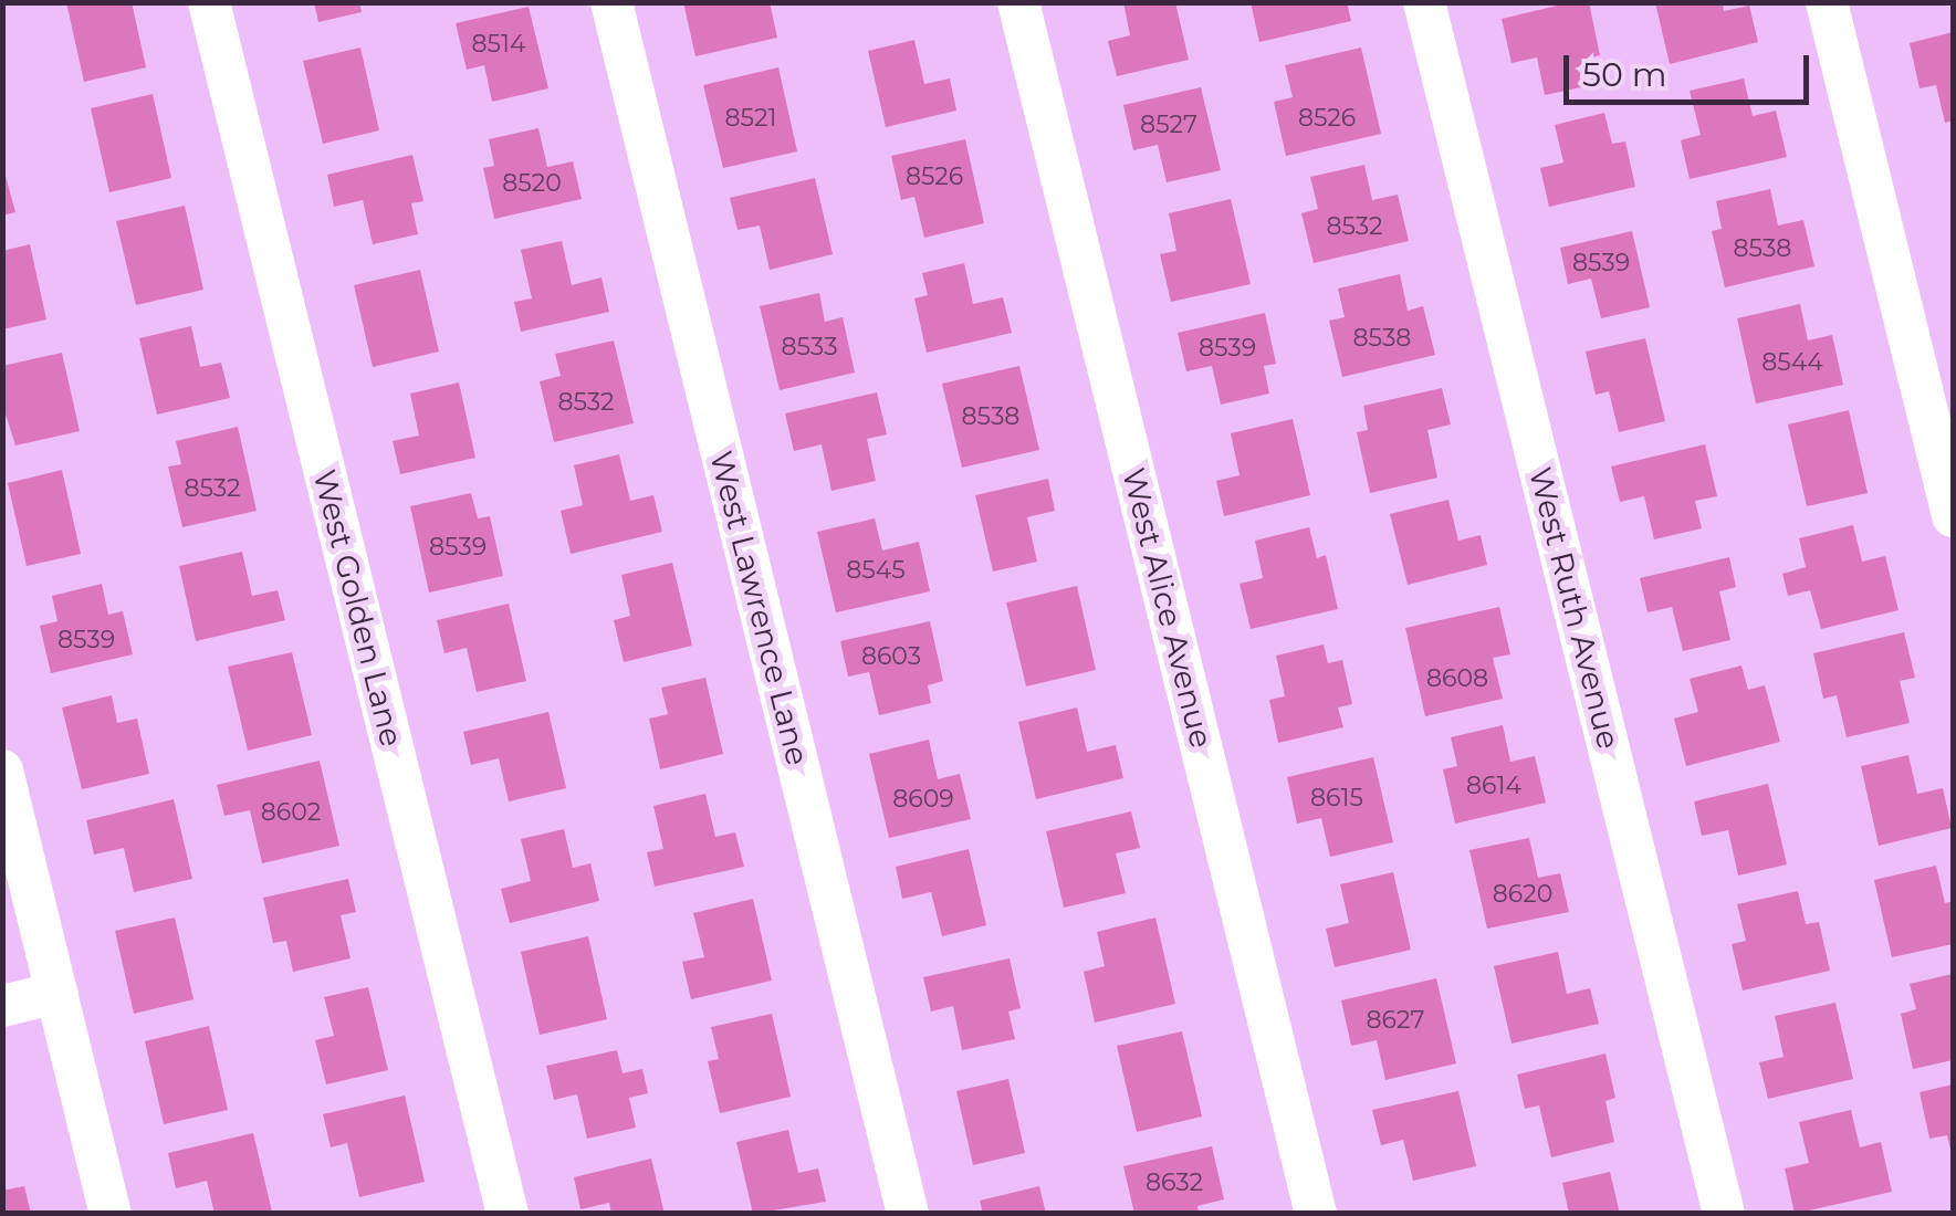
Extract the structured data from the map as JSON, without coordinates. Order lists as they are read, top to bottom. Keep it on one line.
{"streets":{"street":["West Golden Lane","West Lawrence Lane","West Alice Avenue","West Ruth Avenue"]},"house_numbers":["8514","8521","8526","8527","8526","8520","8532","8538","8539","8538","8533","8539","8544","8532","8538","8532","8539","8545","8539","8603","8608","8614","8615","8609","8602","8620","8627","8632"],"scale_bar":"50 m"}
